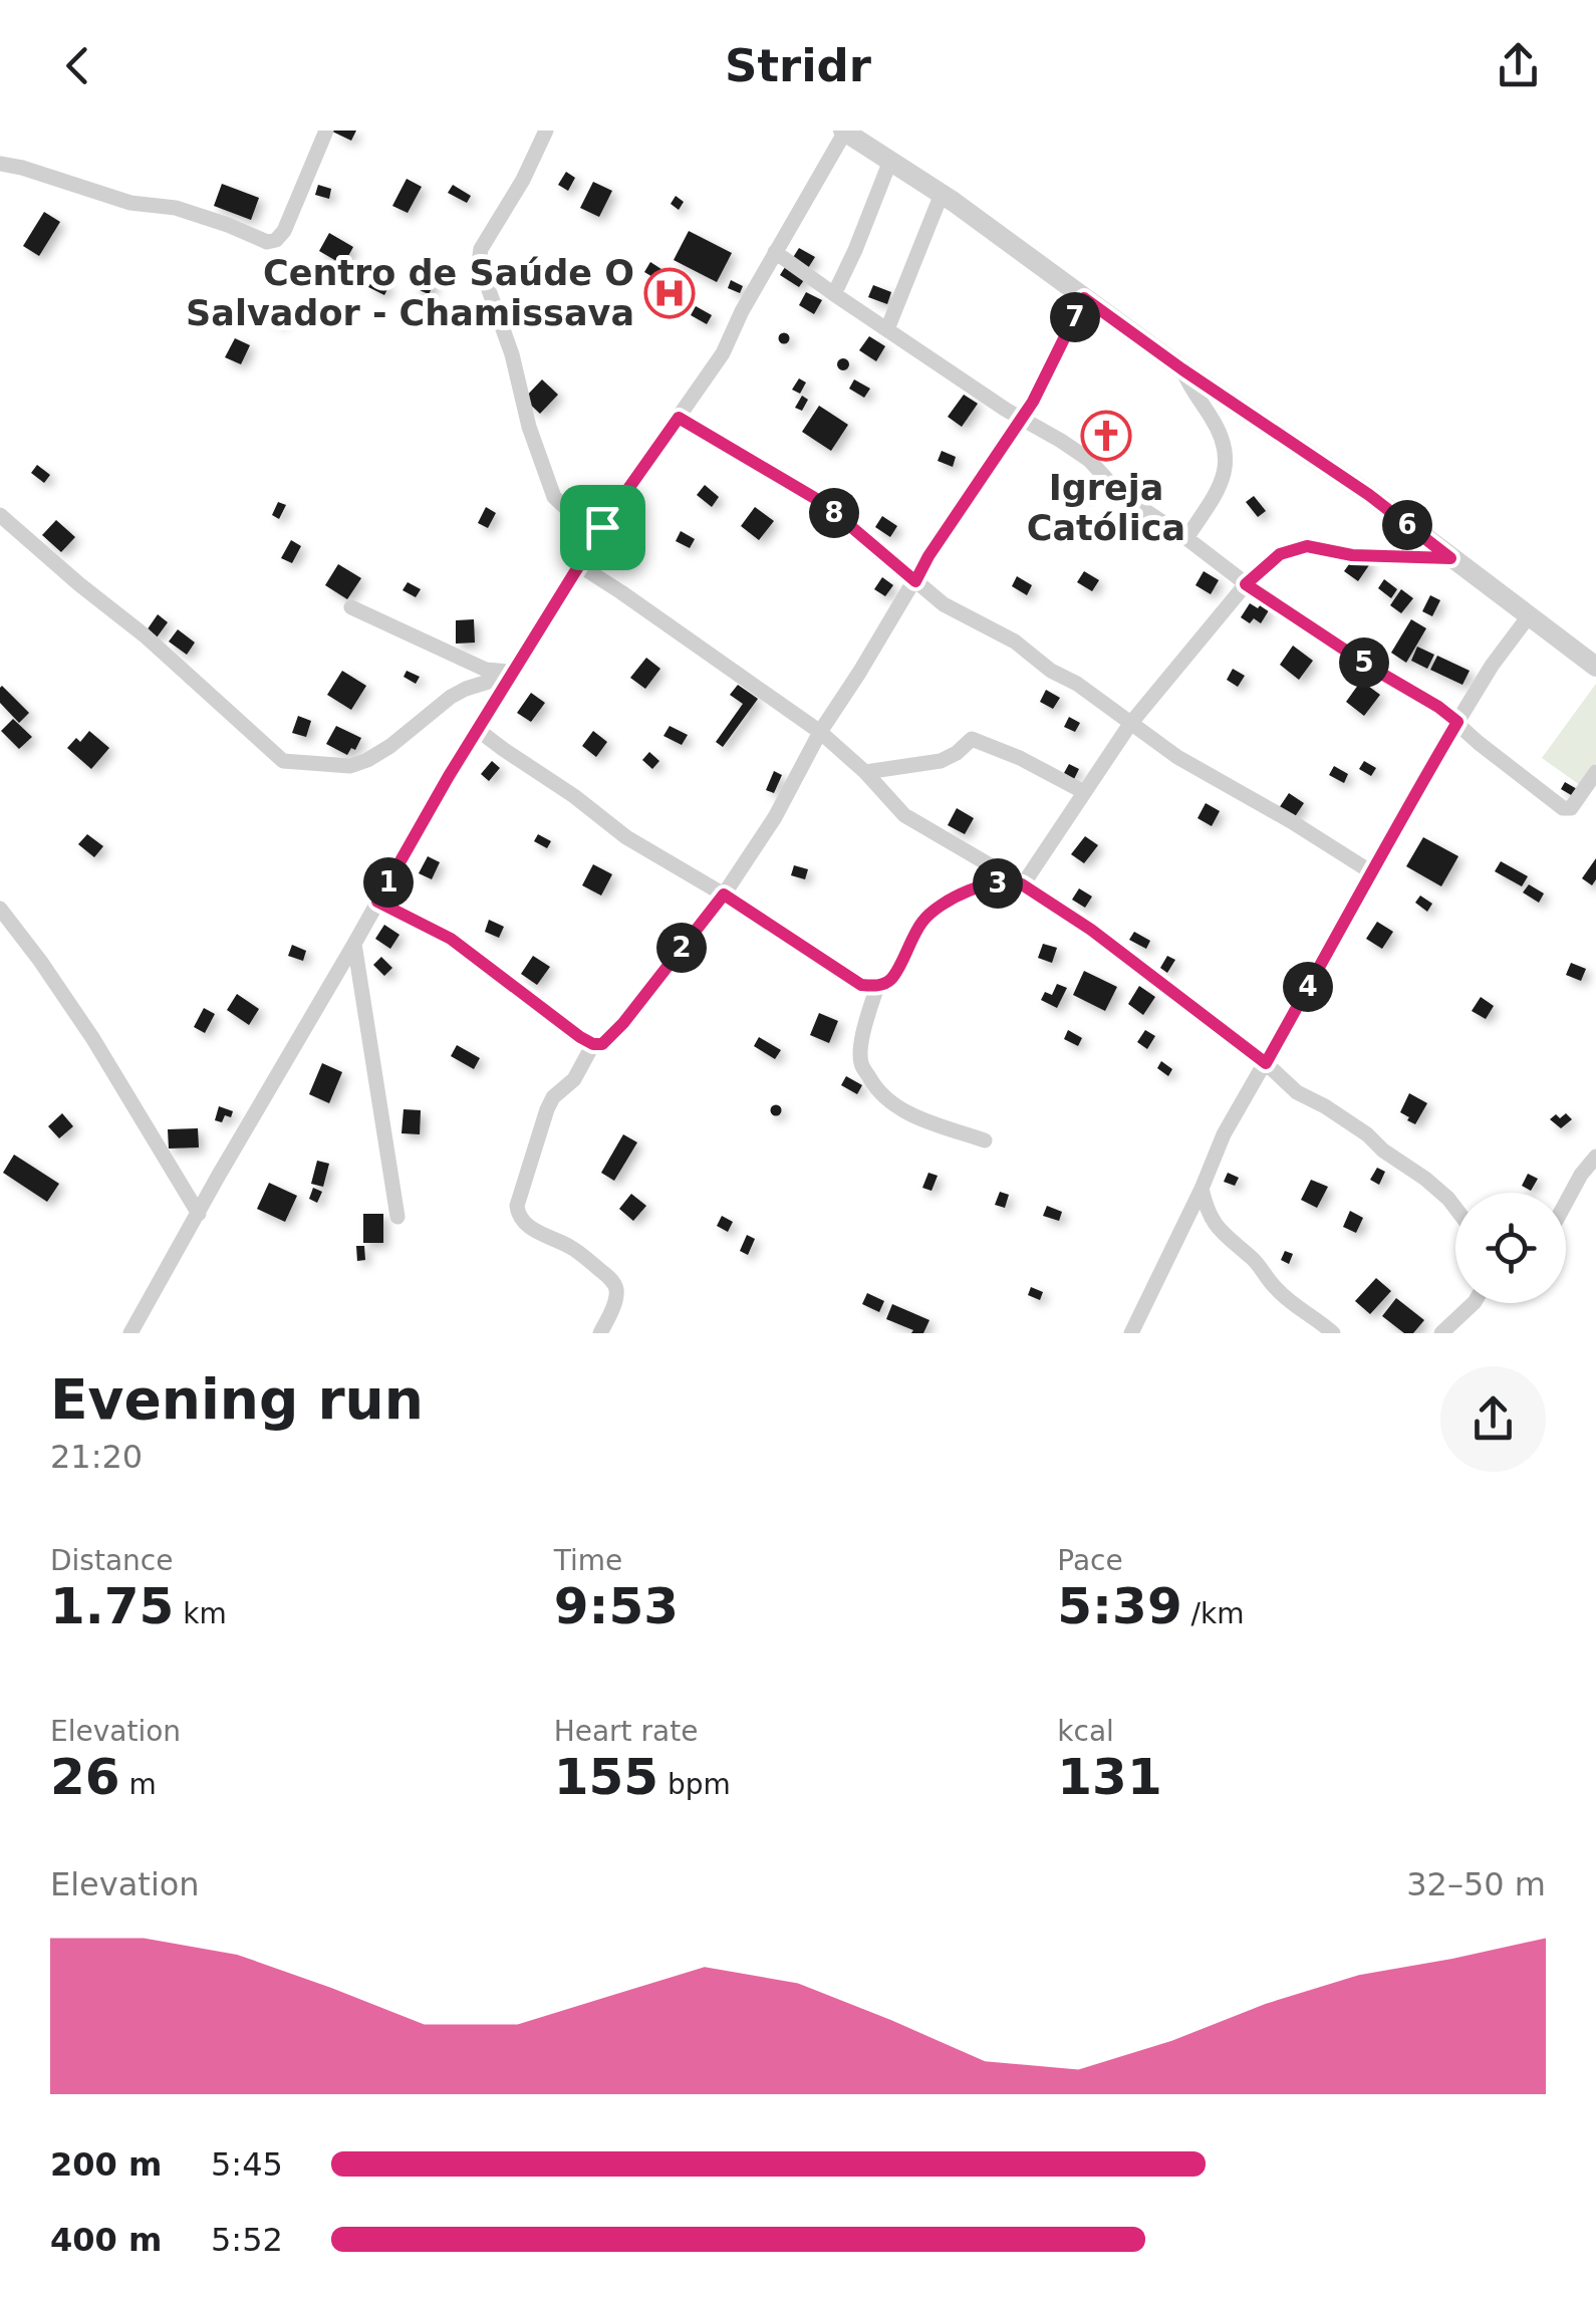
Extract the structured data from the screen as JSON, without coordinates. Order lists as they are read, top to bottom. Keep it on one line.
{"places":{"hospital":["Centro de Saúde O Salvador - Chamissava"],"church":["Igreja Católica"]},"page":{"header":"Stridr","pins":["7","8","6","5","1","3","2","4"],"heading":["Evening run","21:20"],"stats":[["Distance","1.75 km"],["Time","9:53"],["Pace","5:39 /km"],["Elevation","26 m"],["Heart rate","155 bpm"],["kcal","131"]],"chart":["Elevation","32–50 m"],"list":[{"name":"200 m","note":"5:45"},{"name":"400 m","note":"5:52"}]}}
